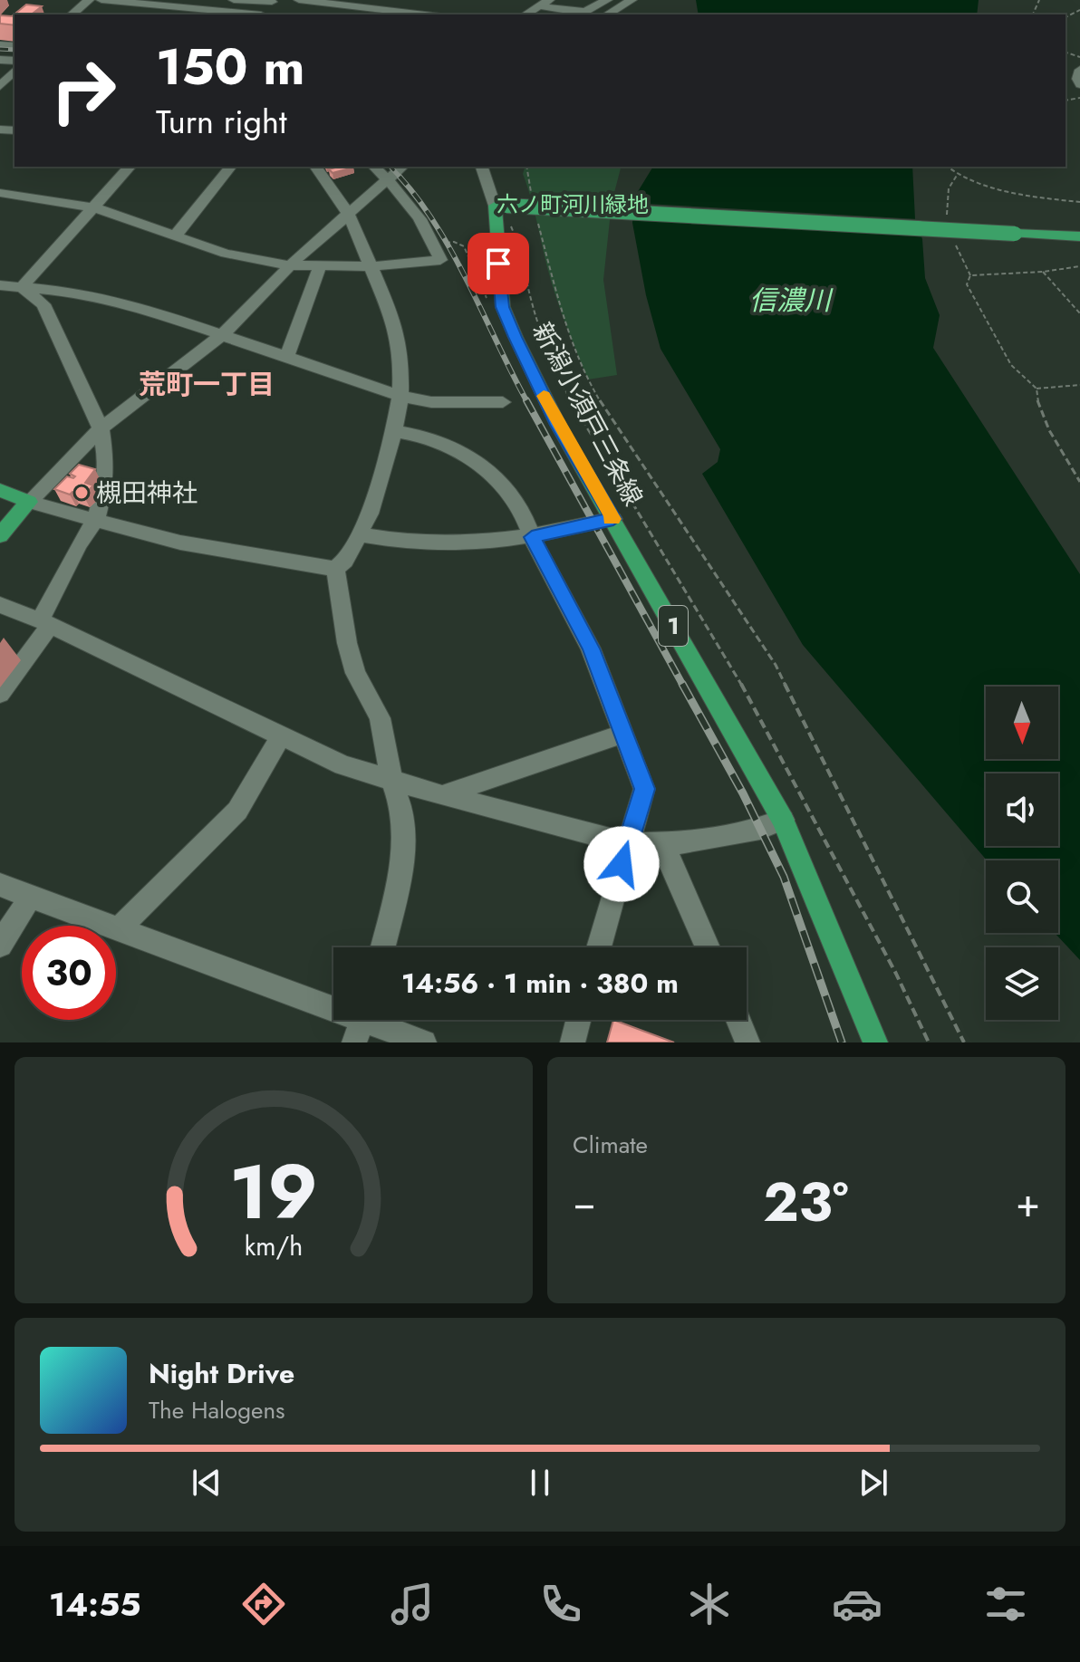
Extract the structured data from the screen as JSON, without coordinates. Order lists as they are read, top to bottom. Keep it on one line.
{"streets":{"main road":["新潟小須戸三条線","1"]},"districts":["荒町一丁目"],"water":["信濃川"],"parks":["六ノ町河川緑地"],"places":["槻田神社"],"north":"bottom","page":{"turn":["150 m","Turn right"],"limit":"30","trip":"14:56 · 1 min · 380 m","tile":"Climate","heat":["−","23°","+"],"song":["Night Drive","The Halogens"],"tabs":"14:55","gauge":["19","km/h"]}}
